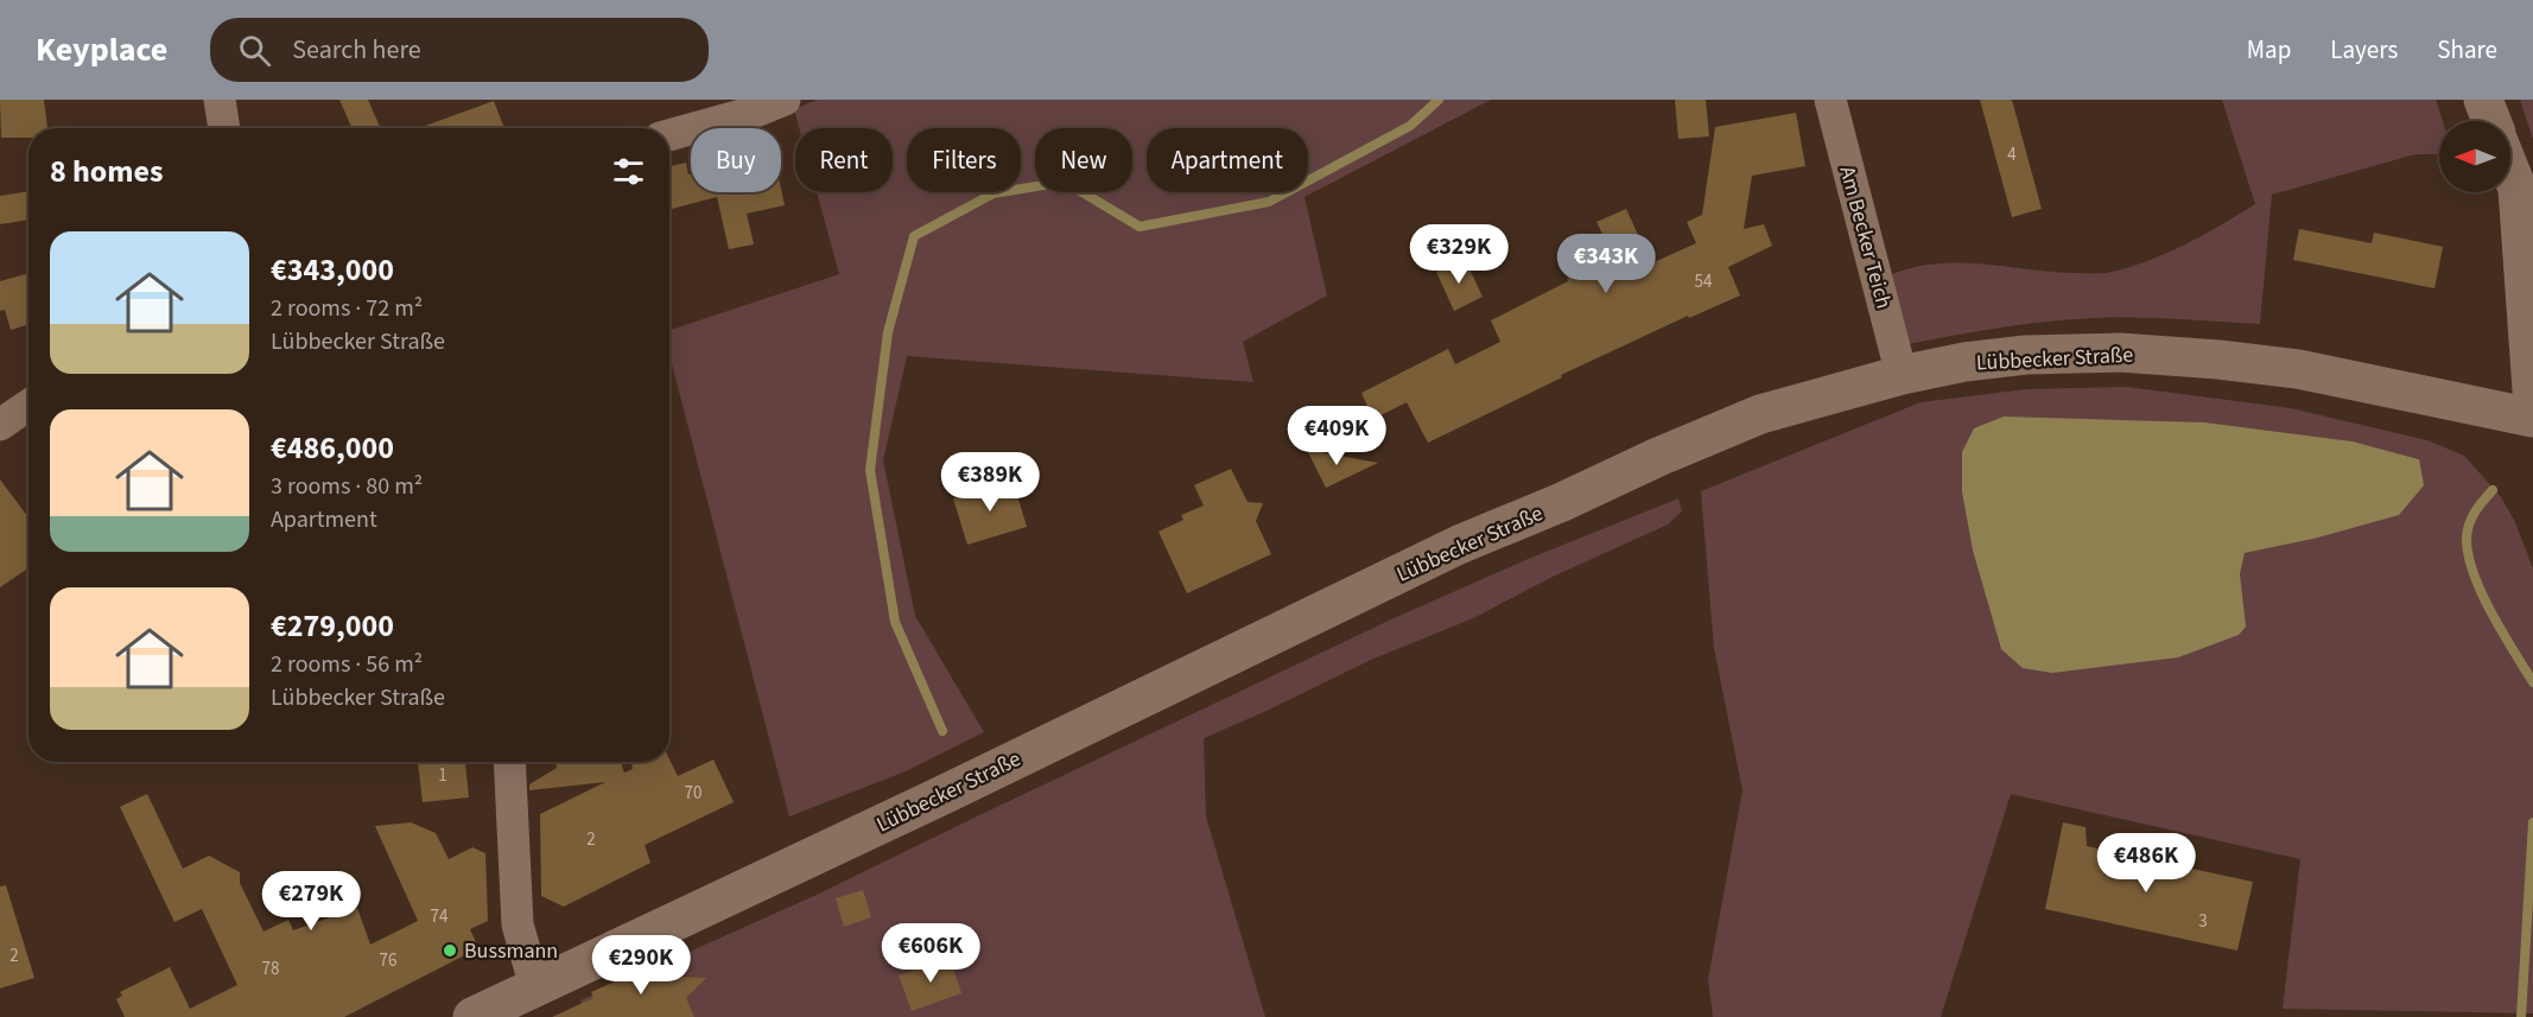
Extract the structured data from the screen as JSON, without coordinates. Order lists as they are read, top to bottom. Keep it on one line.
{"streets":{"main road":["Lübbecker Straße"],"street":["Am Becker Teich"]},"crossings":[["Am Becker Teich","Lübbecker Straße"]],"places":["Bussmann"],"house_numbers":["4","54","1","70","2","74","3","2","76","78"],"north":"left","page":{"header":"Keyplace","search":"Search here","nav":["Map","Layers","Share"],"chip":["Buy","Rent","Filters","New","Apartment"],"heading":"8 homes","list":[{"name":"€343,000","note":"2 rooms · 72 m² · Lübbecker Straße"},{"name":"€486,000","note":"3 rooms · 80 m² · Apartment"},{"name":"€279,000","note":"2 rooms · 56 m² · Lübbecker Straße"}],"price":["€329K","€343K","€409K","€389K","€486K","€279K","€606K","€290K"]}}
